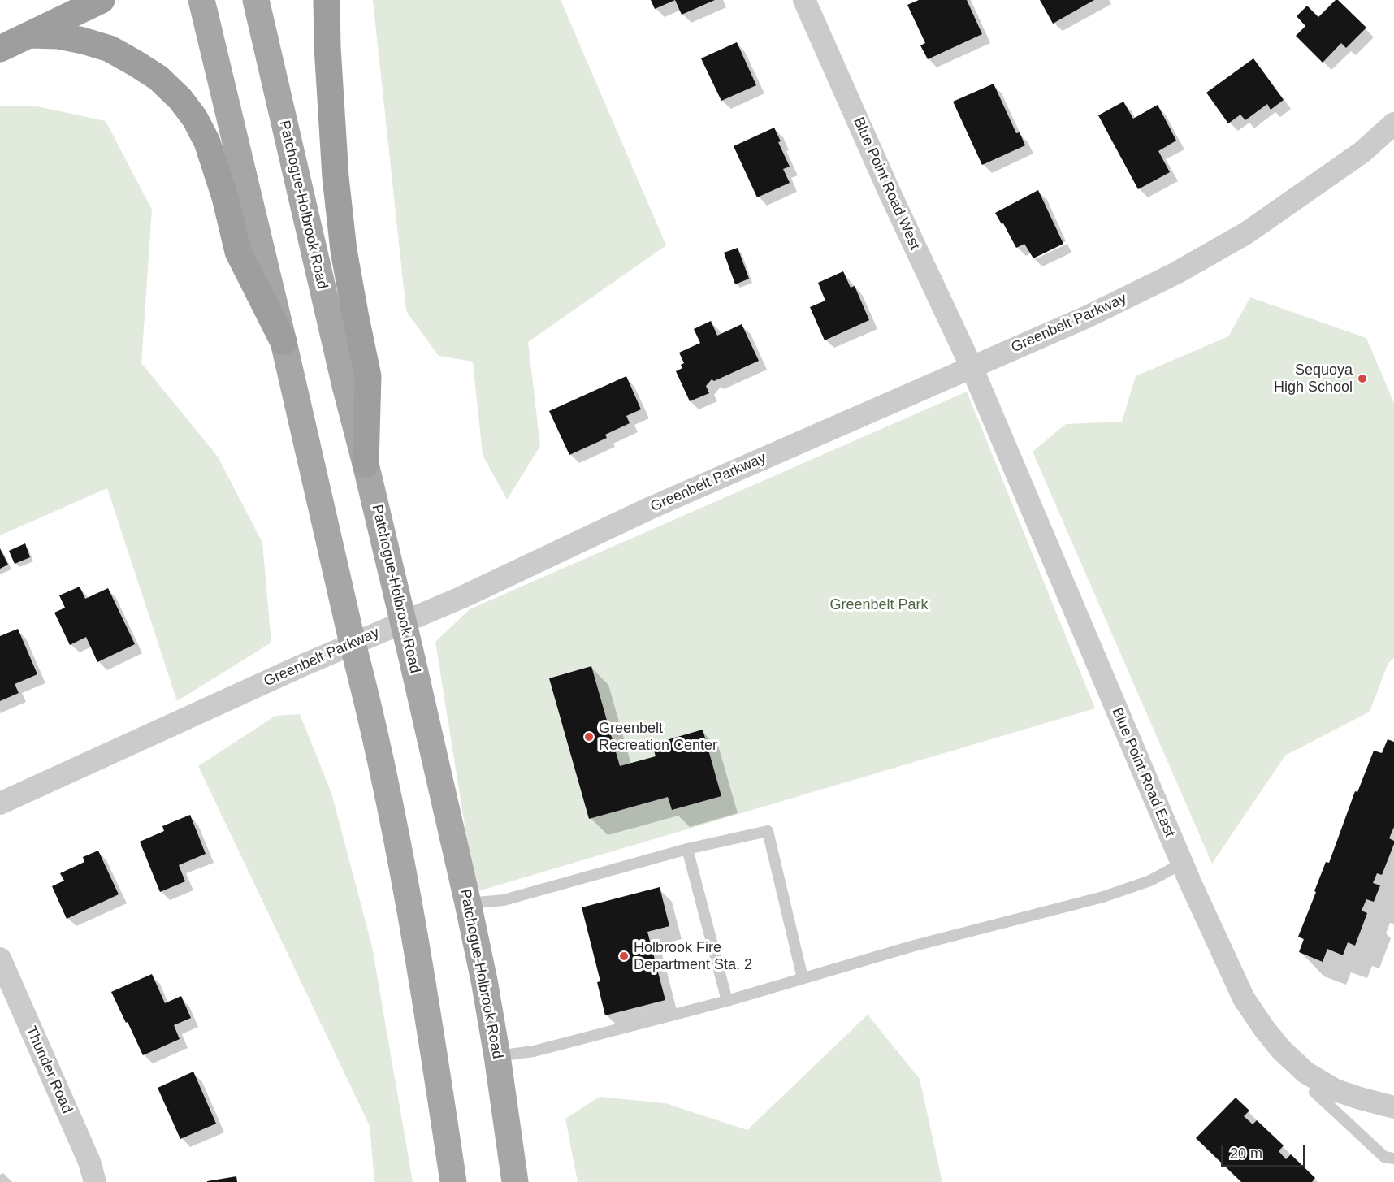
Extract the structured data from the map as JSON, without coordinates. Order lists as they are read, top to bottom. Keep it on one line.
{"streets":{"main road":["Patchogue-Holbrook Road"],"street":["Blue Point Road West","Greenbelt Parkway","Blue Point Road East","Thunder Road"]},"crossings":[["Blue Point Road West","Greenbelt Parkway"],["Blue Point Road West","Blue Point Road East"],["Patchogue-Holbrook Road","Greenbelt Parkway"],["Greenbelt Parkway","Blue Point Road East"]],"parks":["Greenbelt Park"],"places":["Sequoya High School","Greenbelt Recreation Center","Holbrook Fire Department Sta. 2"],"scale_bar":"20 m"}
